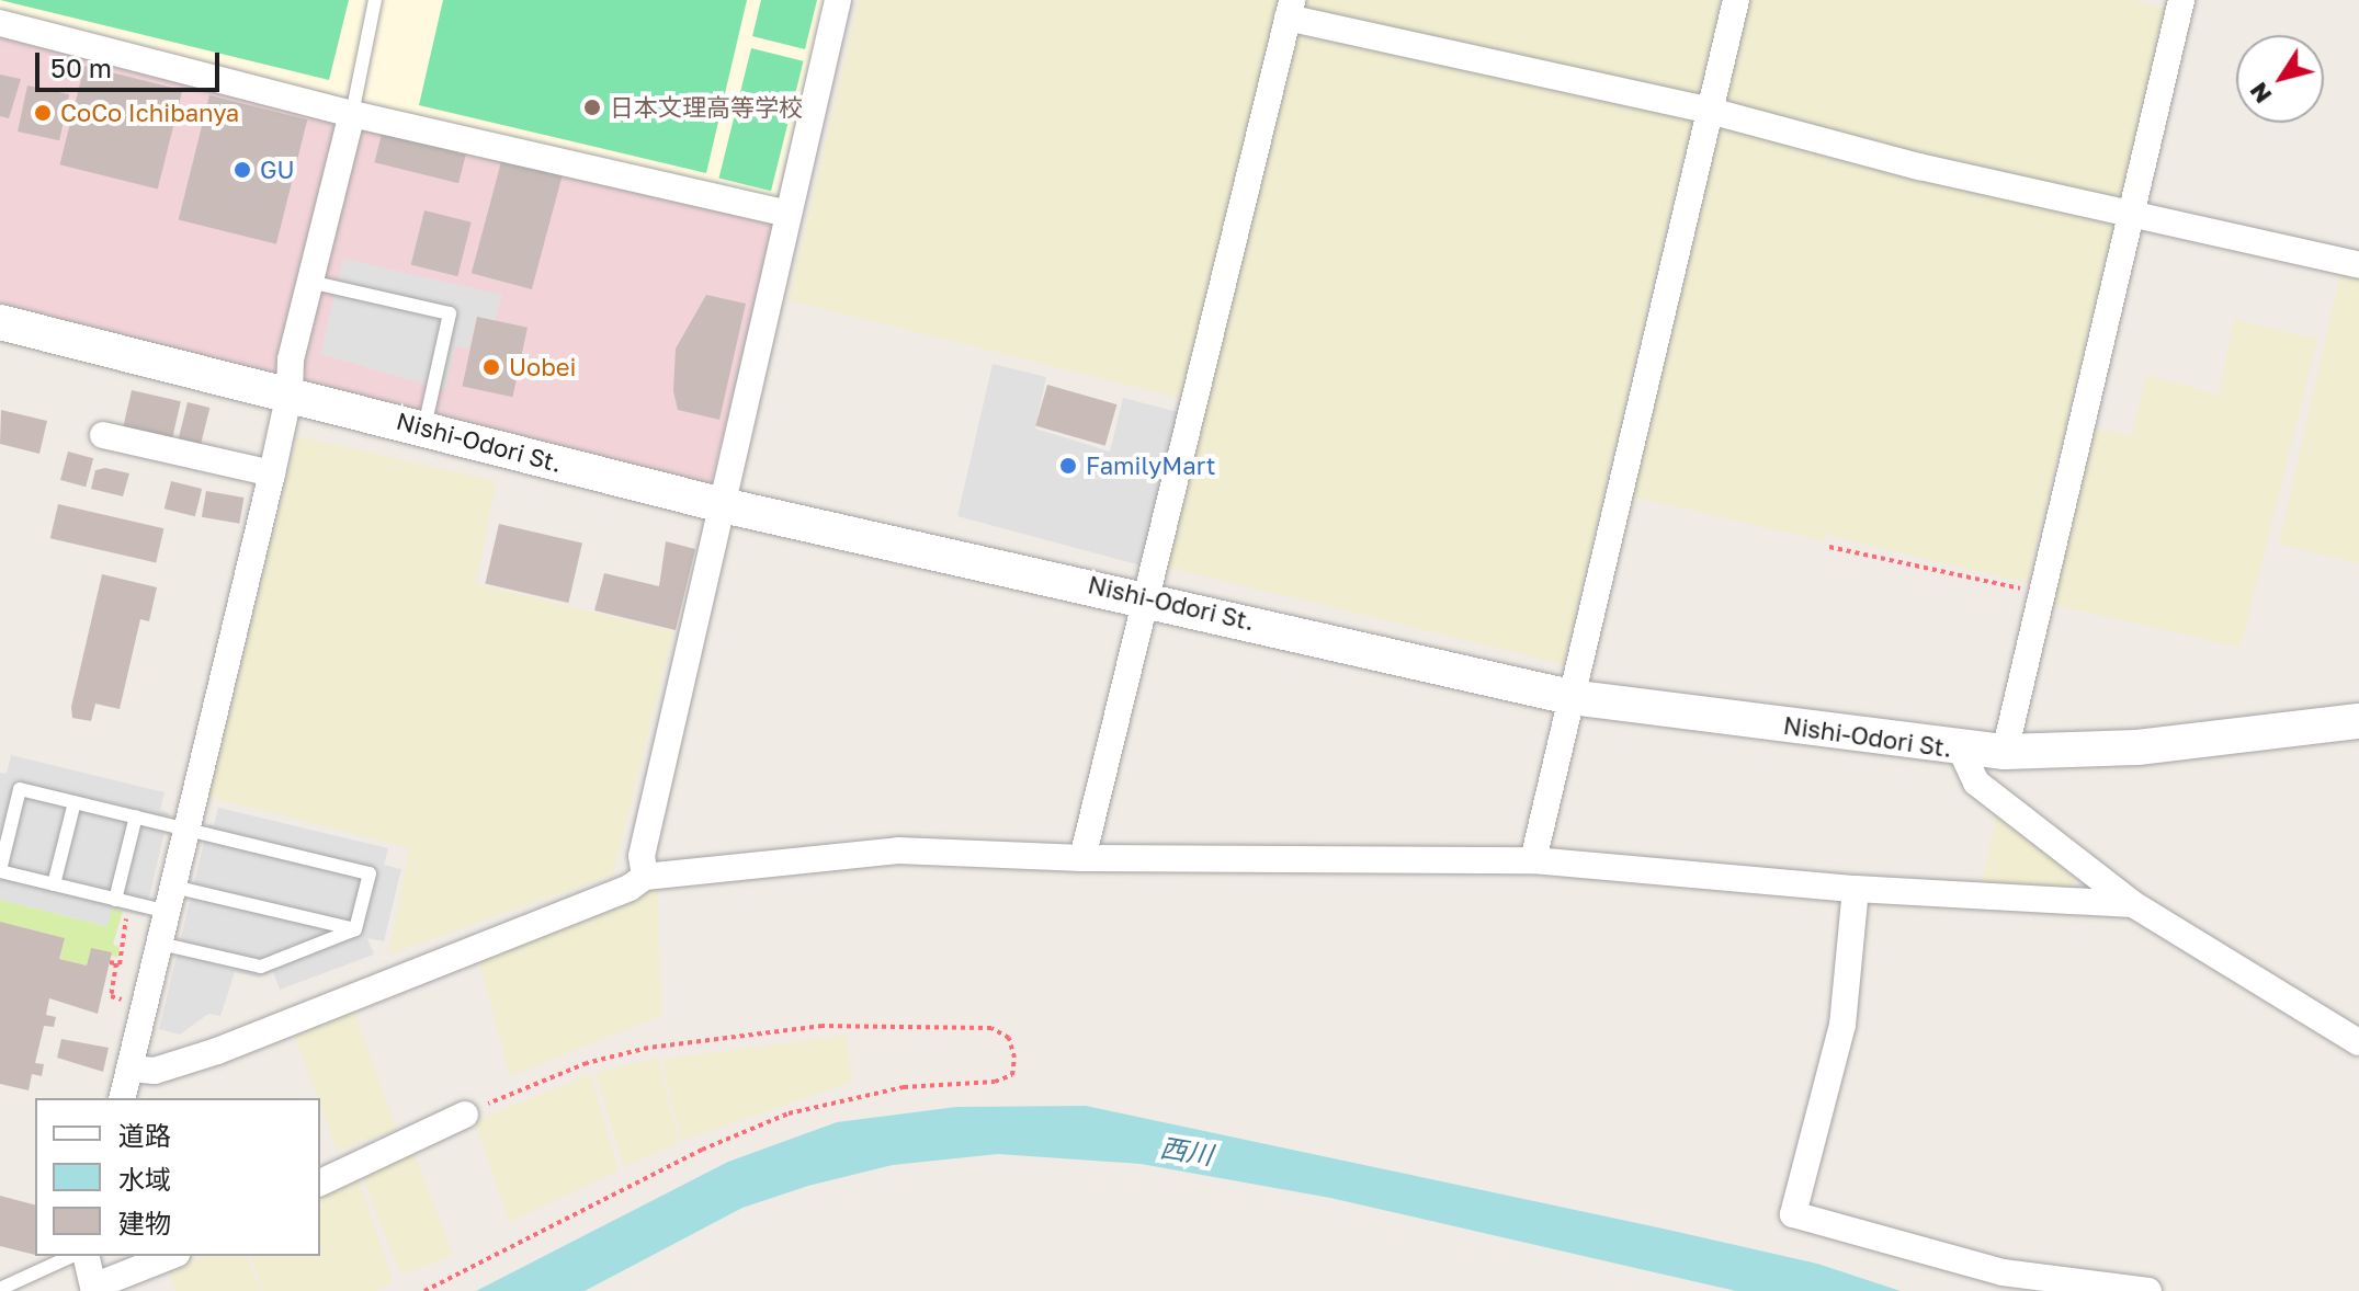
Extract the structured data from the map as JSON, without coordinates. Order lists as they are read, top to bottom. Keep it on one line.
{"streets":{"street":["Nishi-Odori St."]},"water":["西川"],"places":["日本文理高等学校","CoCo Ichibanya","GU","Uobei","FamilyMart"],"legend":["道路","水域","建物"],"scale_bar":"50 m","north":"bottom left"}
